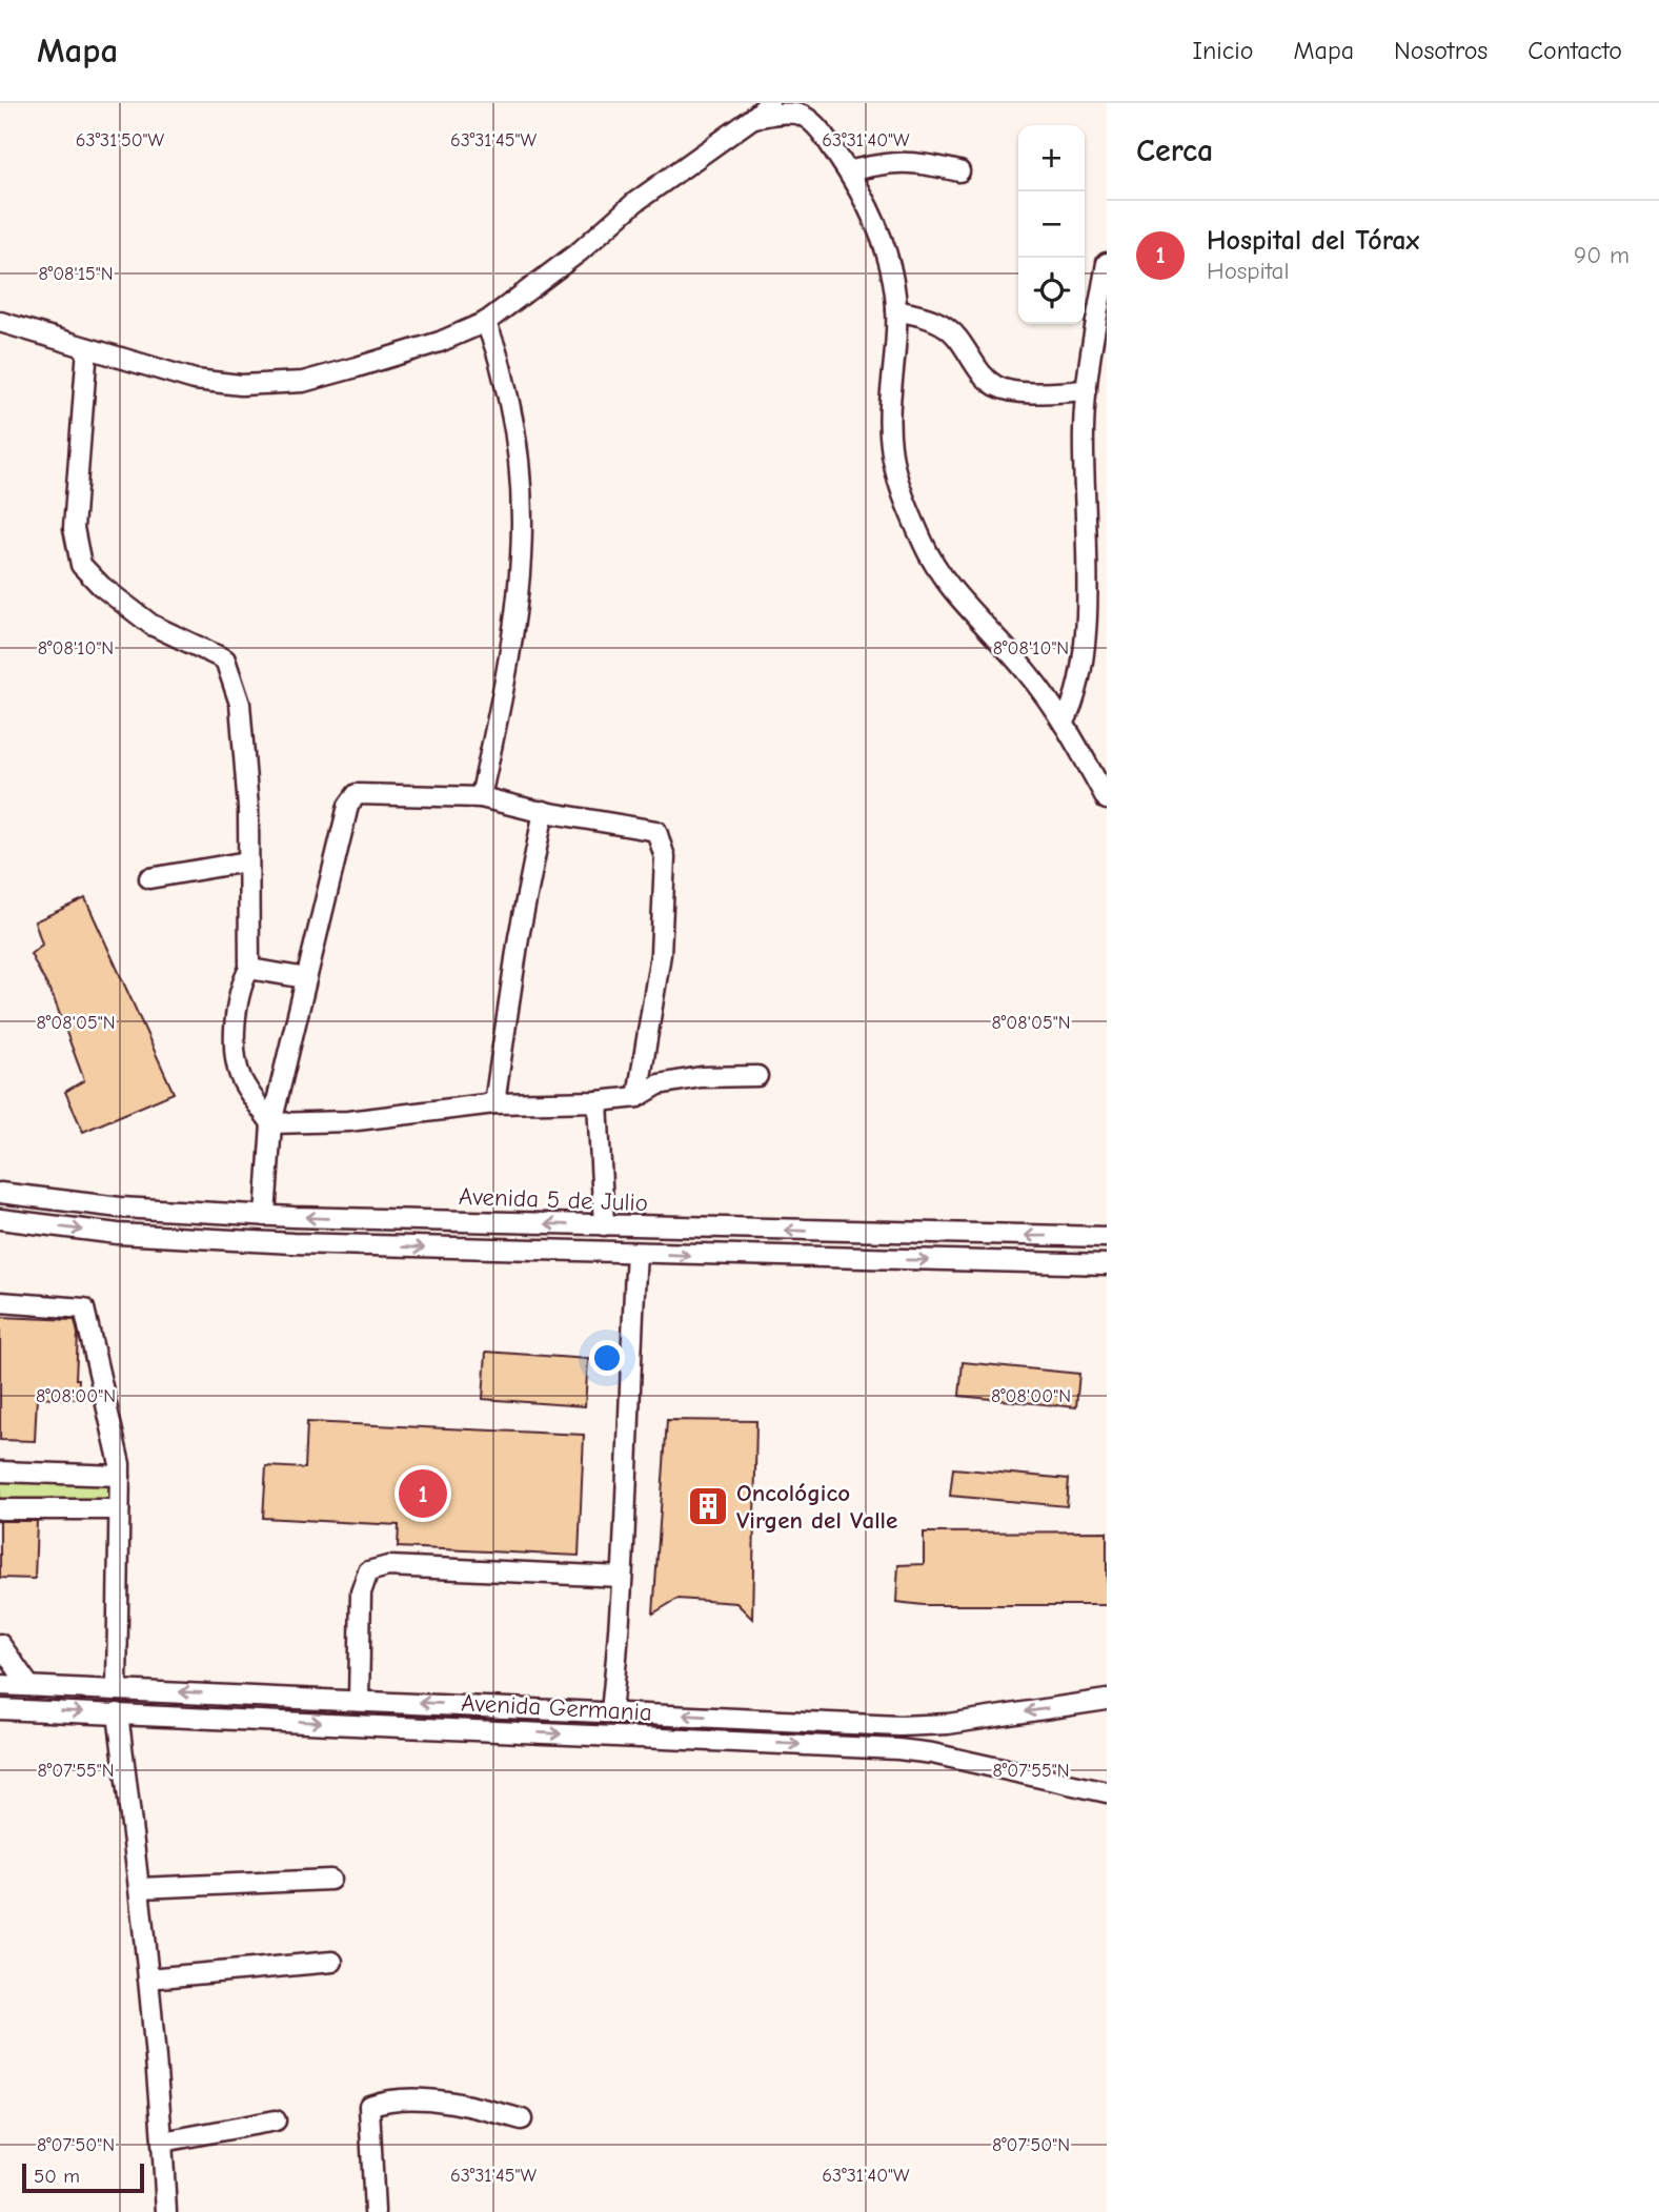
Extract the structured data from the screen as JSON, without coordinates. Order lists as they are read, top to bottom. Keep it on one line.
{"streets":{"street":["Avenida 5 de Julio","Avenida Germania"]},"places":{"building":["Oncológico Virgen del Valle"]},"scale_bar":"50 m","page":{"header":"Mapa","nav":["Inicio","Mapa","Nosotros","Contacto"],"heading":"Cerca","map_buttons":["+","−"],"list":[{"mark":"1","name":"Hospital del Tórax","note":"Hospital","value":"90 m"}],"pins":"1","scale":"50 m"},"coordinates":["63°31'50\"W","63°31'45\"W","63°31'40\"W","8°08'15\"N","8°08'10\"N","8°08'05\"N","8°08'00\"N","8°07'55\"N","8°07'50\"N"]}
